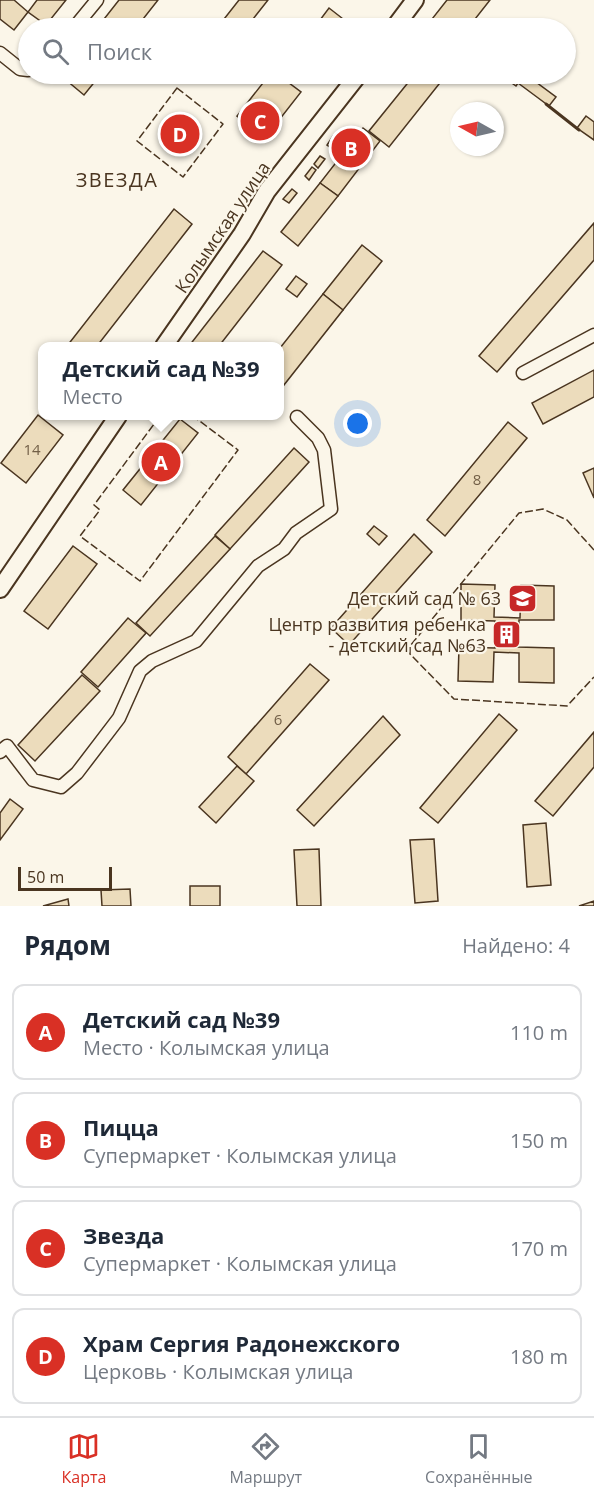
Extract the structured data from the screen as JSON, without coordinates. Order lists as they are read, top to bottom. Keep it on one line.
{"streets":{"street":["Колымская улица"]},"districts":["ЗВЕЗДА"],"places":{"school or university":["Детский сад № 63"],"building":["Центр развития ребенка - детский сад №63"]},"house_numbers":["14","8","6"],"scale_bar":"50 m","north":"left","page":{"search":"Поиск","pins":["C","D","B","A"],"popup":["Детский сад №39","Место"],"scale":"50 m","heading":["Рядом","Найдено: 4"],"list":[{"mark":"A","name":"Детский сад №39","note":"Место · Колымская улица","value":"110 m"},{"mark":"B","name":"Пицца","note":"Супермаркет · Колымская улица","value":"150 m"},{"mark":"C","name":"Звезда","note":"Супермаркет · Колымская улица","value":"170 m"},{"mark":"D","name":"Храм Сергия Радонежского","note":"Церковь · Колымская улица","value":"180 m"}],"nav":["Карта","Маршрут","Сохранённые"]}}
